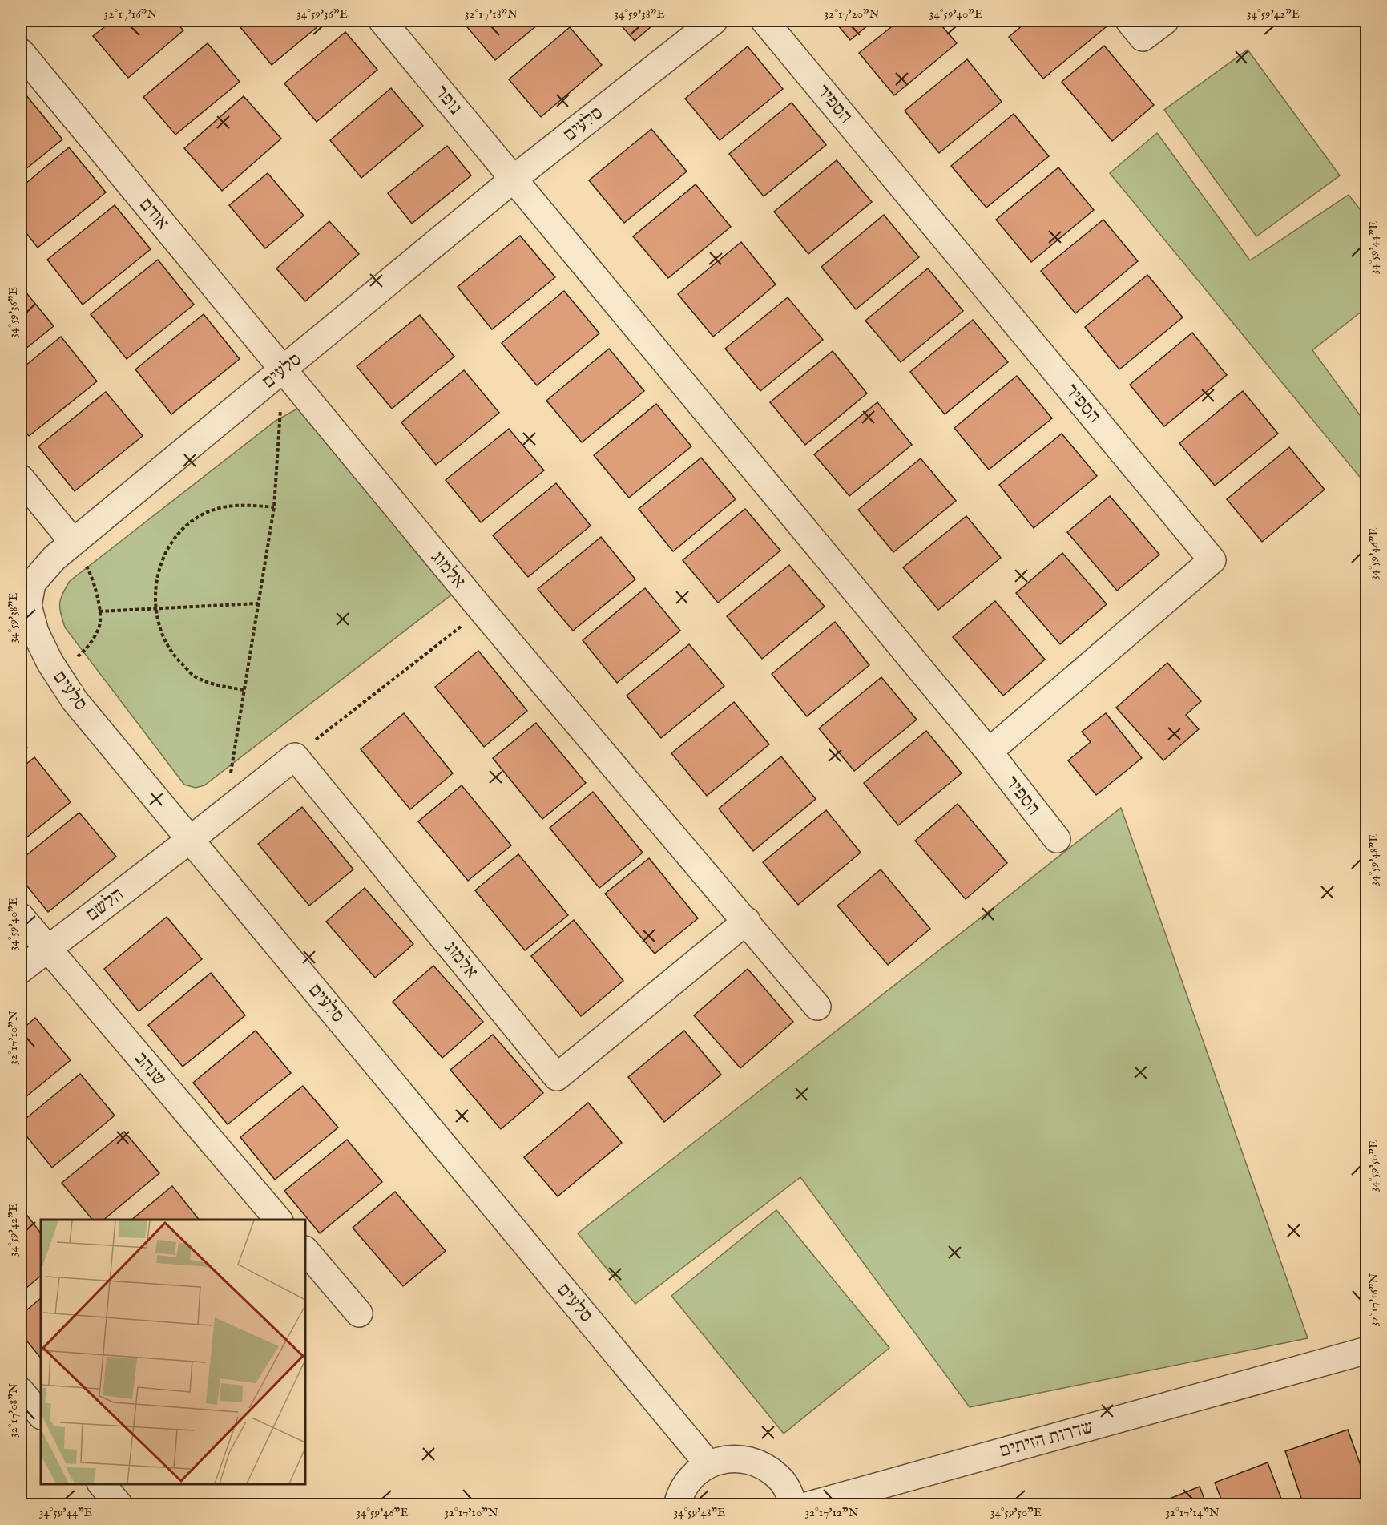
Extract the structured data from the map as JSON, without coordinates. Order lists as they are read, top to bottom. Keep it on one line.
{"streets":{"street":["נופר","הספיר","סלעים","אודם","אלמוג","הלשם","שנהב","שדרות הזיתים"]},"crossings":[["נופר","הספיר"],["נופר","סלעים"],["הספיר","סלעים"],["סלעים","אודם"],["סלעים","אלמוג"],["סלעים","הלשם"],["אודם","אלמוג"],["הלשם","שנהב"]],"coordinates":["32°17'16\"N","34°59'36\"E","32°17'18\"N","34°59'38\"E","32°17'20\"N","34°59'40\"E","34°59'42\"E","34°59'44\"E","34°59'46\"E","34°59'48\"E","32°17'10\"N","34°59'50\"E","32°17'08\"N","32°17'12\"N","32°17'14\"N"]}
